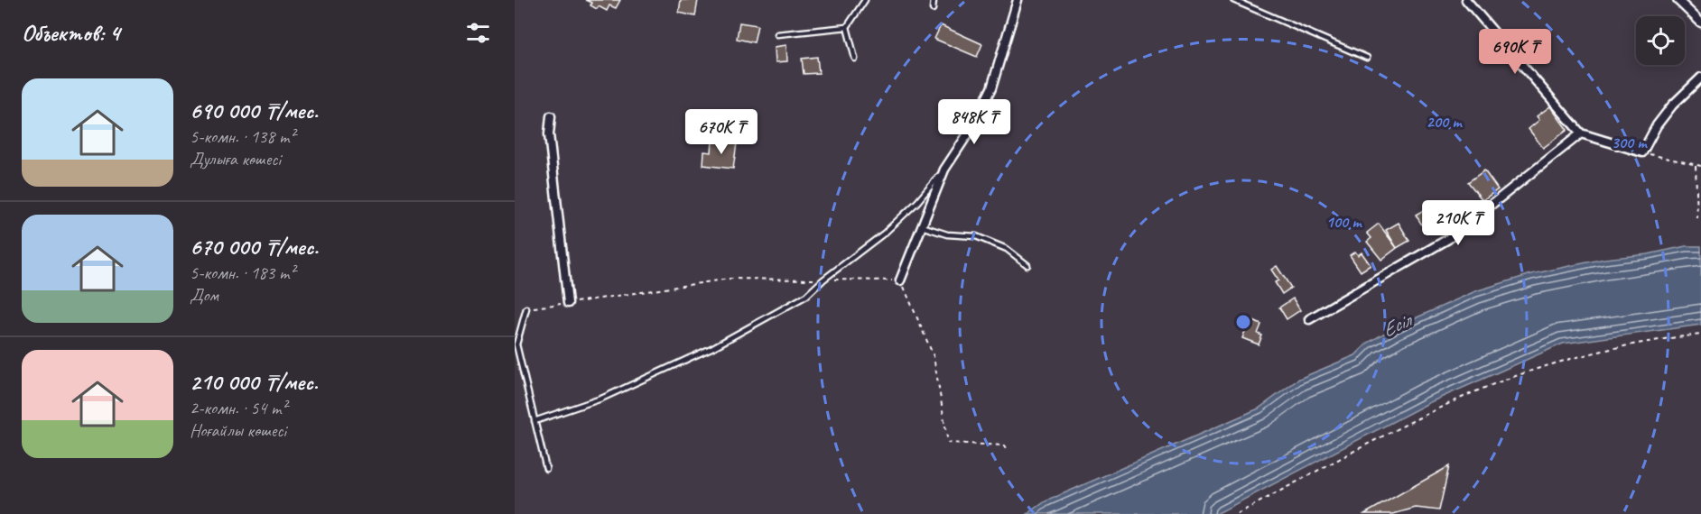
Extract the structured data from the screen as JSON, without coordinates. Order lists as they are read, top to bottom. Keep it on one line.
{"water":["Есіл"],"page":{"heading":"Объектов: 4","price":["690K ₸","848K ₸","670K ₸","210K ₸"],"list":[{"name":"690 000 ₸/мес.","note":"5-комн. · 138 m² · Дулыға көшесі"},{"name":"670 000 ₸/мес.","note":"5-комн. · 183 m² · Дом"},{"name":"210 000 ₸/мес.","note":"2-комн. · 54 m² · Ноғайлы көшесі"}]},"rings":["200 m","300 m","100 m"]}
